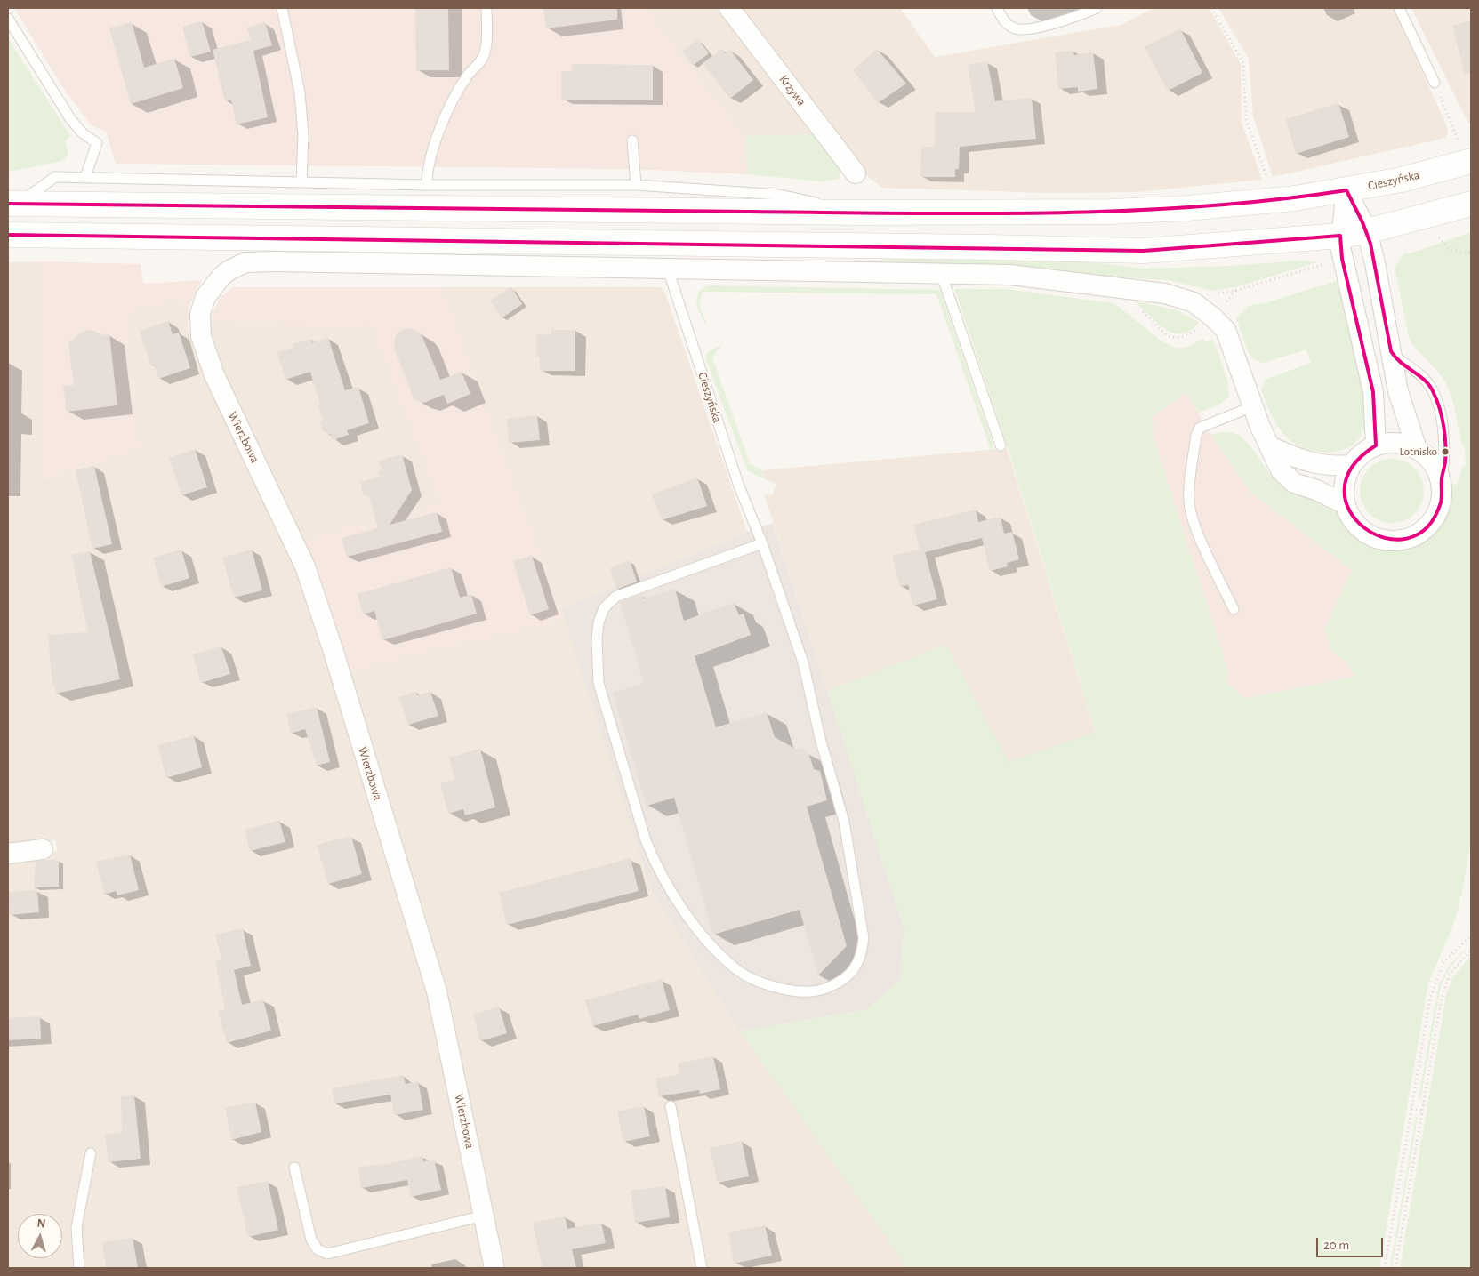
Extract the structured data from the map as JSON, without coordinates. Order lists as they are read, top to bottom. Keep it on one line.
{"streets":{"main road":["Cieszyńska"],"street":["Krzywa","Wierzbowa"]},"crossings":[["Cieszyńska","Wierzbowa"]],"places":["Lotnisko"],"scale_bar":"20 m","north":"top"}
